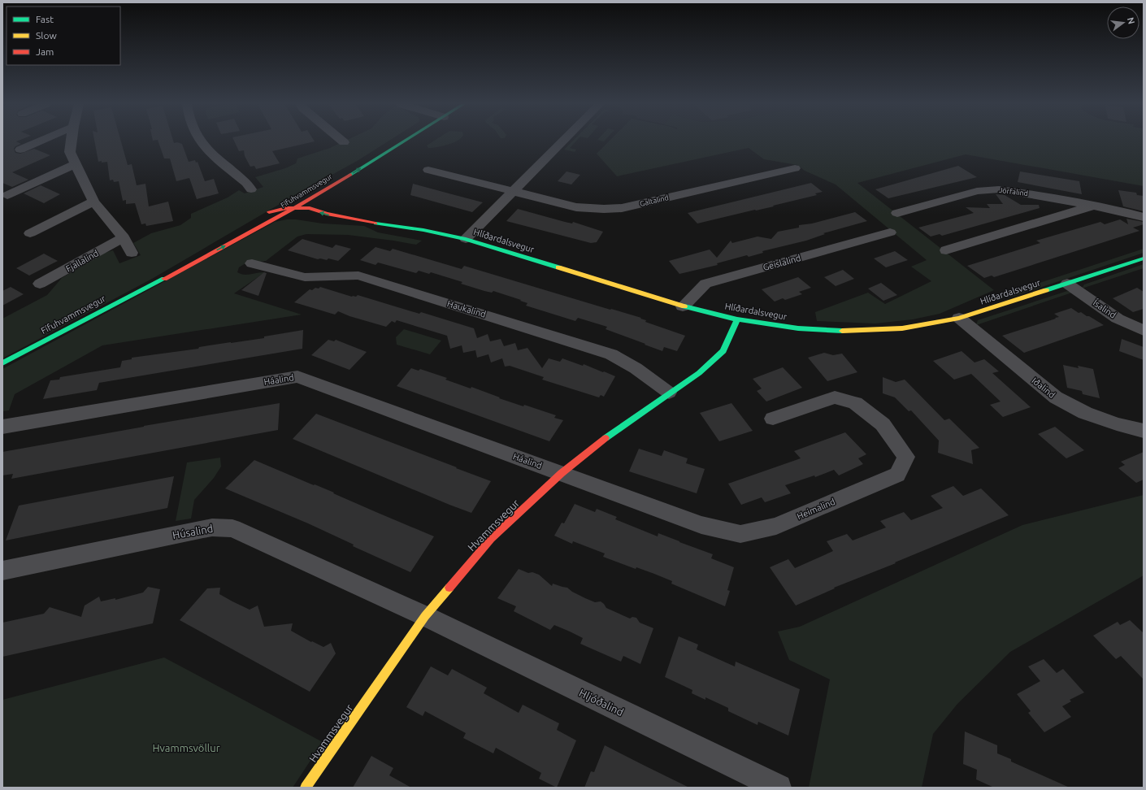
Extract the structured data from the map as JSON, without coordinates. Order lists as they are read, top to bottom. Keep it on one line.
{"streets":{"street":["Fífuhvammsvegur","Jörfalind","Galtalind","Hlíðardalsvegur","Fjallalind","Geislalind","Haukalind","Ísalind","Háalind","Iðalind","Heimalind","Hvammsvegur","Húsalind","Hljóðalind"]},"crossings":[["Fífuhvammsvegur","Hlíðardalsvegur"],["Hlíðardalsvegur","Geislalind"],["Hlíðardalsvegur","Ísalind"],["Hlíðardalsvegur","Iðalind"],["Hlíðardalsvegur","Hvammsvegur"],["Haukalind","Hvammsvegur"],["Háalind","Heimalind"],["Háalind","Hvammsvegur"],["Heimalind","Hvammsvegur"],["Hvammsvegur","Húsalind"],["Hvammsvegur","Hljóðalind"],["Húsalind","Hljóðalind"]],"parks":["Hvammsvöllur"],"legend":["Fast","Slow","Jam"],"north":"right"}
